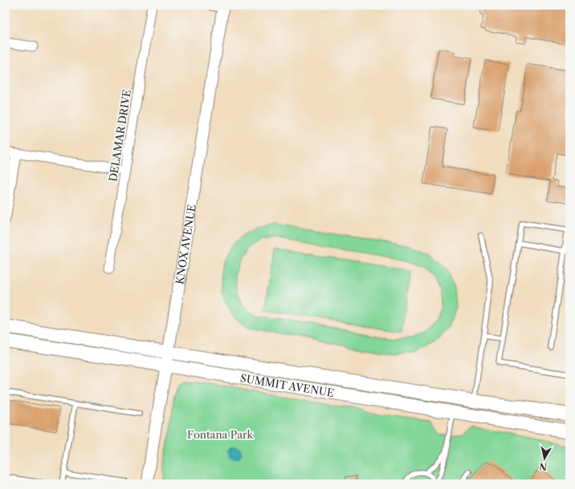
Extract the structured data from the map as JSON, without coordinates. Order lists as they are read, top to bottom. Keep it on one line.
{"streets":{"main road":["SUMMIT AVENUE"],"street":["DELAMAR DRIVE","KNOX AVENUE"]},"crossings":[["KNOX AVENUE","SUMMIT AVENUE"]],"parks":["Fontana Park"],"north":"bottom"}
